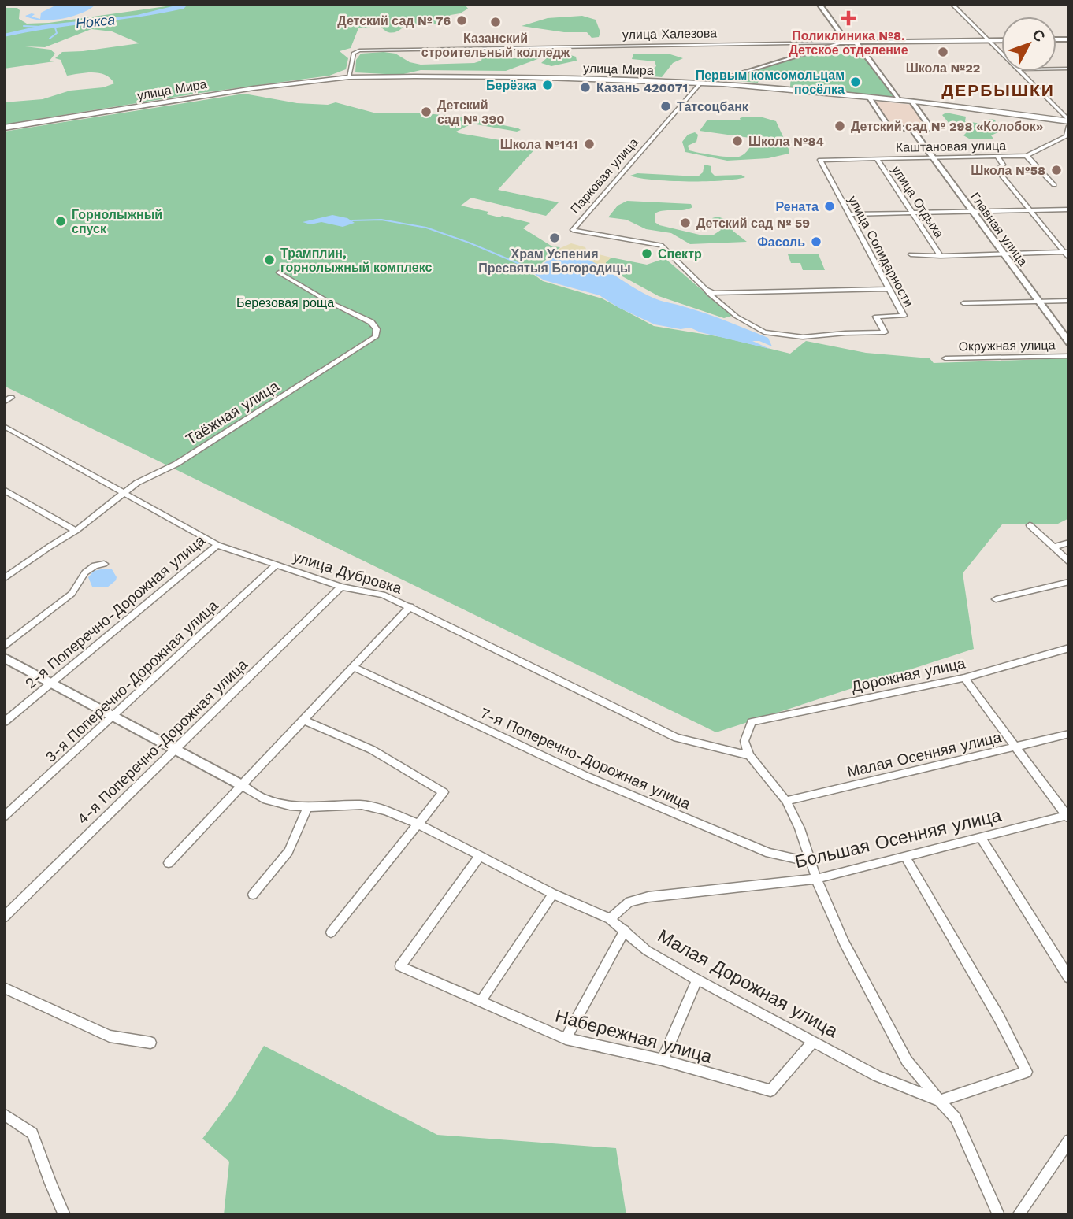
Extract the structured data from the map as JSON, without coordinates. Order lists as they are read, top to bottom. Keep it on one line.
{"streets":{"main road":["улица Мира"],"street":["улица Халезова","Каштановая улица","Парковая улица","улица Отдыха","Главная улица","улица Солидарности","Окружная улица","Таёжная улица","улица Дубровка","2-я Поперечно-Дорожная улица","Дорожная улица","3-я Поперечно-Дорожная улица","4-я Поперечно-Дорожная улица","Малая Осенняя улица","7-я Поперечно-Дорожная улица","Большая Осенняя улица","Малая Дорожная улица","Набережная улица"]},"crossings":[["улица Халезова","улица Мира"],["улица Мира","Каштановая улица"],["улица Мира","Парковая улица"],["Каштановая улица","улица Отдыха"],["Каштановая улица","Главная улица"],["Каштановая улица","улица Солидарности"],["Парковая улица","улица Солидарности"],["Таёжная улица","улица Дубровка"],["улица Дубровка","2-я Поперечно-Дорожная улица"],["улица Дубровка","Дорожная улица"],["улица Дубровка","3-я Поперечно-Дорожная улица"],["улица Дубровка","4-я Поперечно-Дорожная улица"],["Большая Осенняя улица","Малая Дорожная улица"],["Малая Дорожная улица","Набережная улица"]],"districts":["ДЕРБЫШКИ"],"water":["Нокса"],"parks":["Березовая роща"],"places":{"health":["Поликлиника №8. Детское отделение"],"other":["Детский сад № 76","Казанский строительный колледж","Школа №22","Первым комсомольцам посёлка","Берёзка","Казань 420071","Татсоцбанк","Детский сад № 390","Детский сад № 298 «Колобок»","Школа №84","Школа №141","Школа №58","Рената","Горнолыжный спуск","Детский сад № 59","Храм Успения Пресвятыя Богородицы","Фасоль","Спектр","Трамплин, горнолыжный комплекс"]},"north":"top right"}
